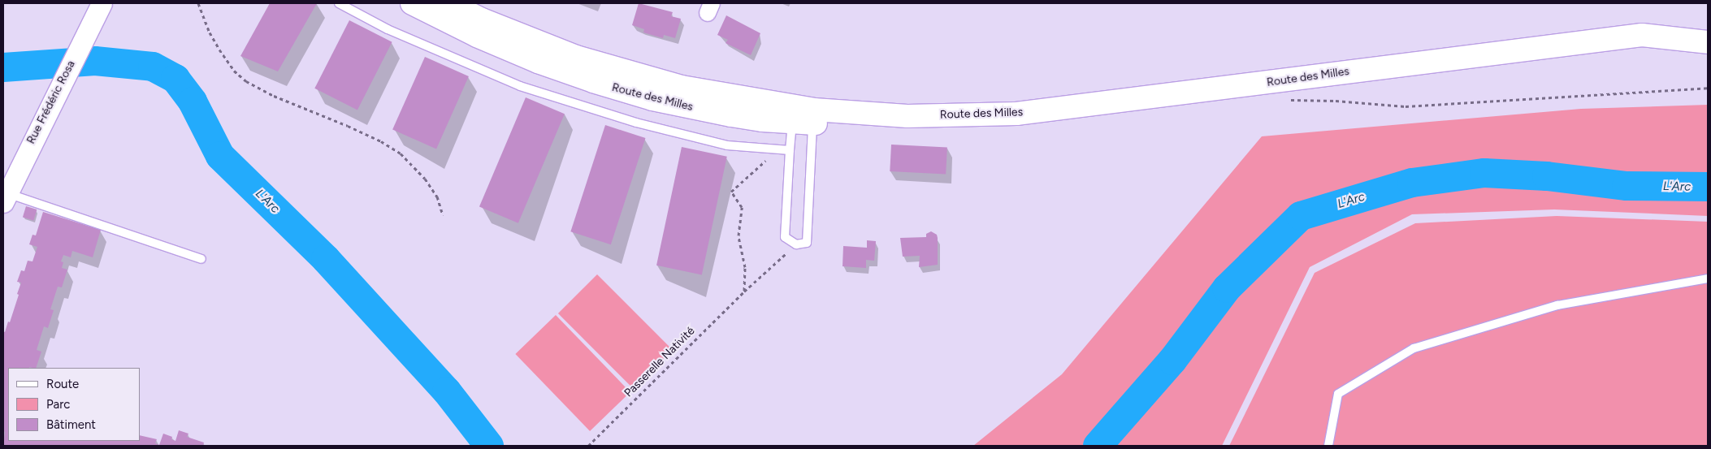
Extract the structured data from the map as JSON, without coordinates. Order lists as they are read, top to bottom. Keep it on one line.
{"streets":{"main road":["Route des Milles"],"street":["Rue Frédéric Rosa"],"path":["Passerelle Nativité"]},"water":["L'Arc"],"legend":["Route","Parc","Bâtiment"]}
